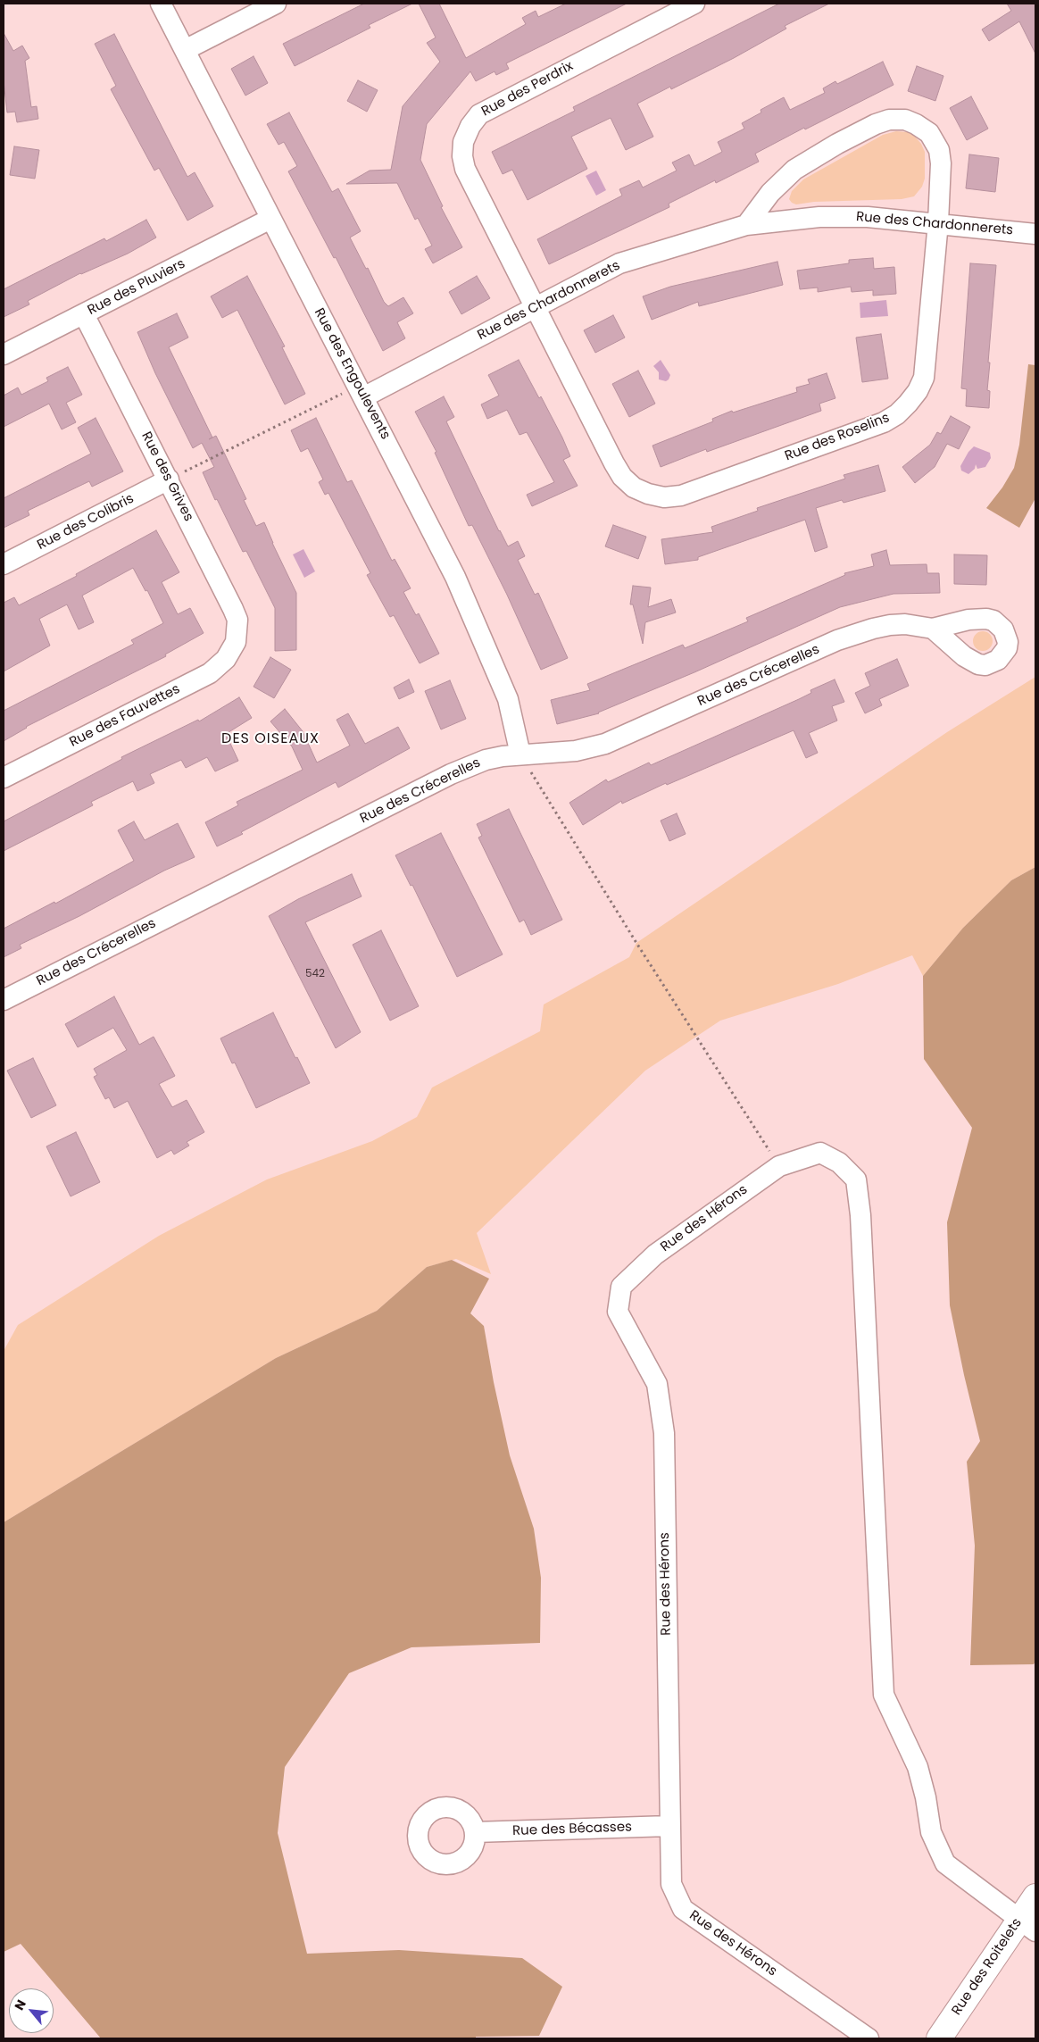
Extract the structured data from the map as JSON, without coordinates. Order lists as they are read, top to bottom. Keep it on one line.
{"streets":{"street":["Rue des Perdrix","Rue des Chardonnerets","Rue des Pluviers","Rue des Engoulevents","Rue des Roselins","Rue des Grives","Rue des Colibris","Rue des Crécerelles","Rue des Fauvettes","Rue des Hérons","Rue des Bécasses","Rue des Roitelets"]},"crossings":[["Rue des Perdrix","Rue des Chardonnerets"],["Rue des Perdrix","Rue des Roselins"],["Rue des Chardonnerets","Rue des Engoulevents"],["Rue des Chardonnerets","Rue des Roselins"],["Rue des Pluviers","Rue des Engoulevents"],["Rue des Pluviers","Rue des Grives"],["Rue des Engoulevents","Rue des Crécerelles"],["Rue des Grives","Rue des Colibris"],["Rue des Grives","Rue des Fauvettes"],["Rue des Hérons","Rue des Bécasses"],["Rue des Hérons","Rue des Roitelets"]],"districts":["DES OISEAUX"],"house_numbers":["542"],"north":"top left"}
